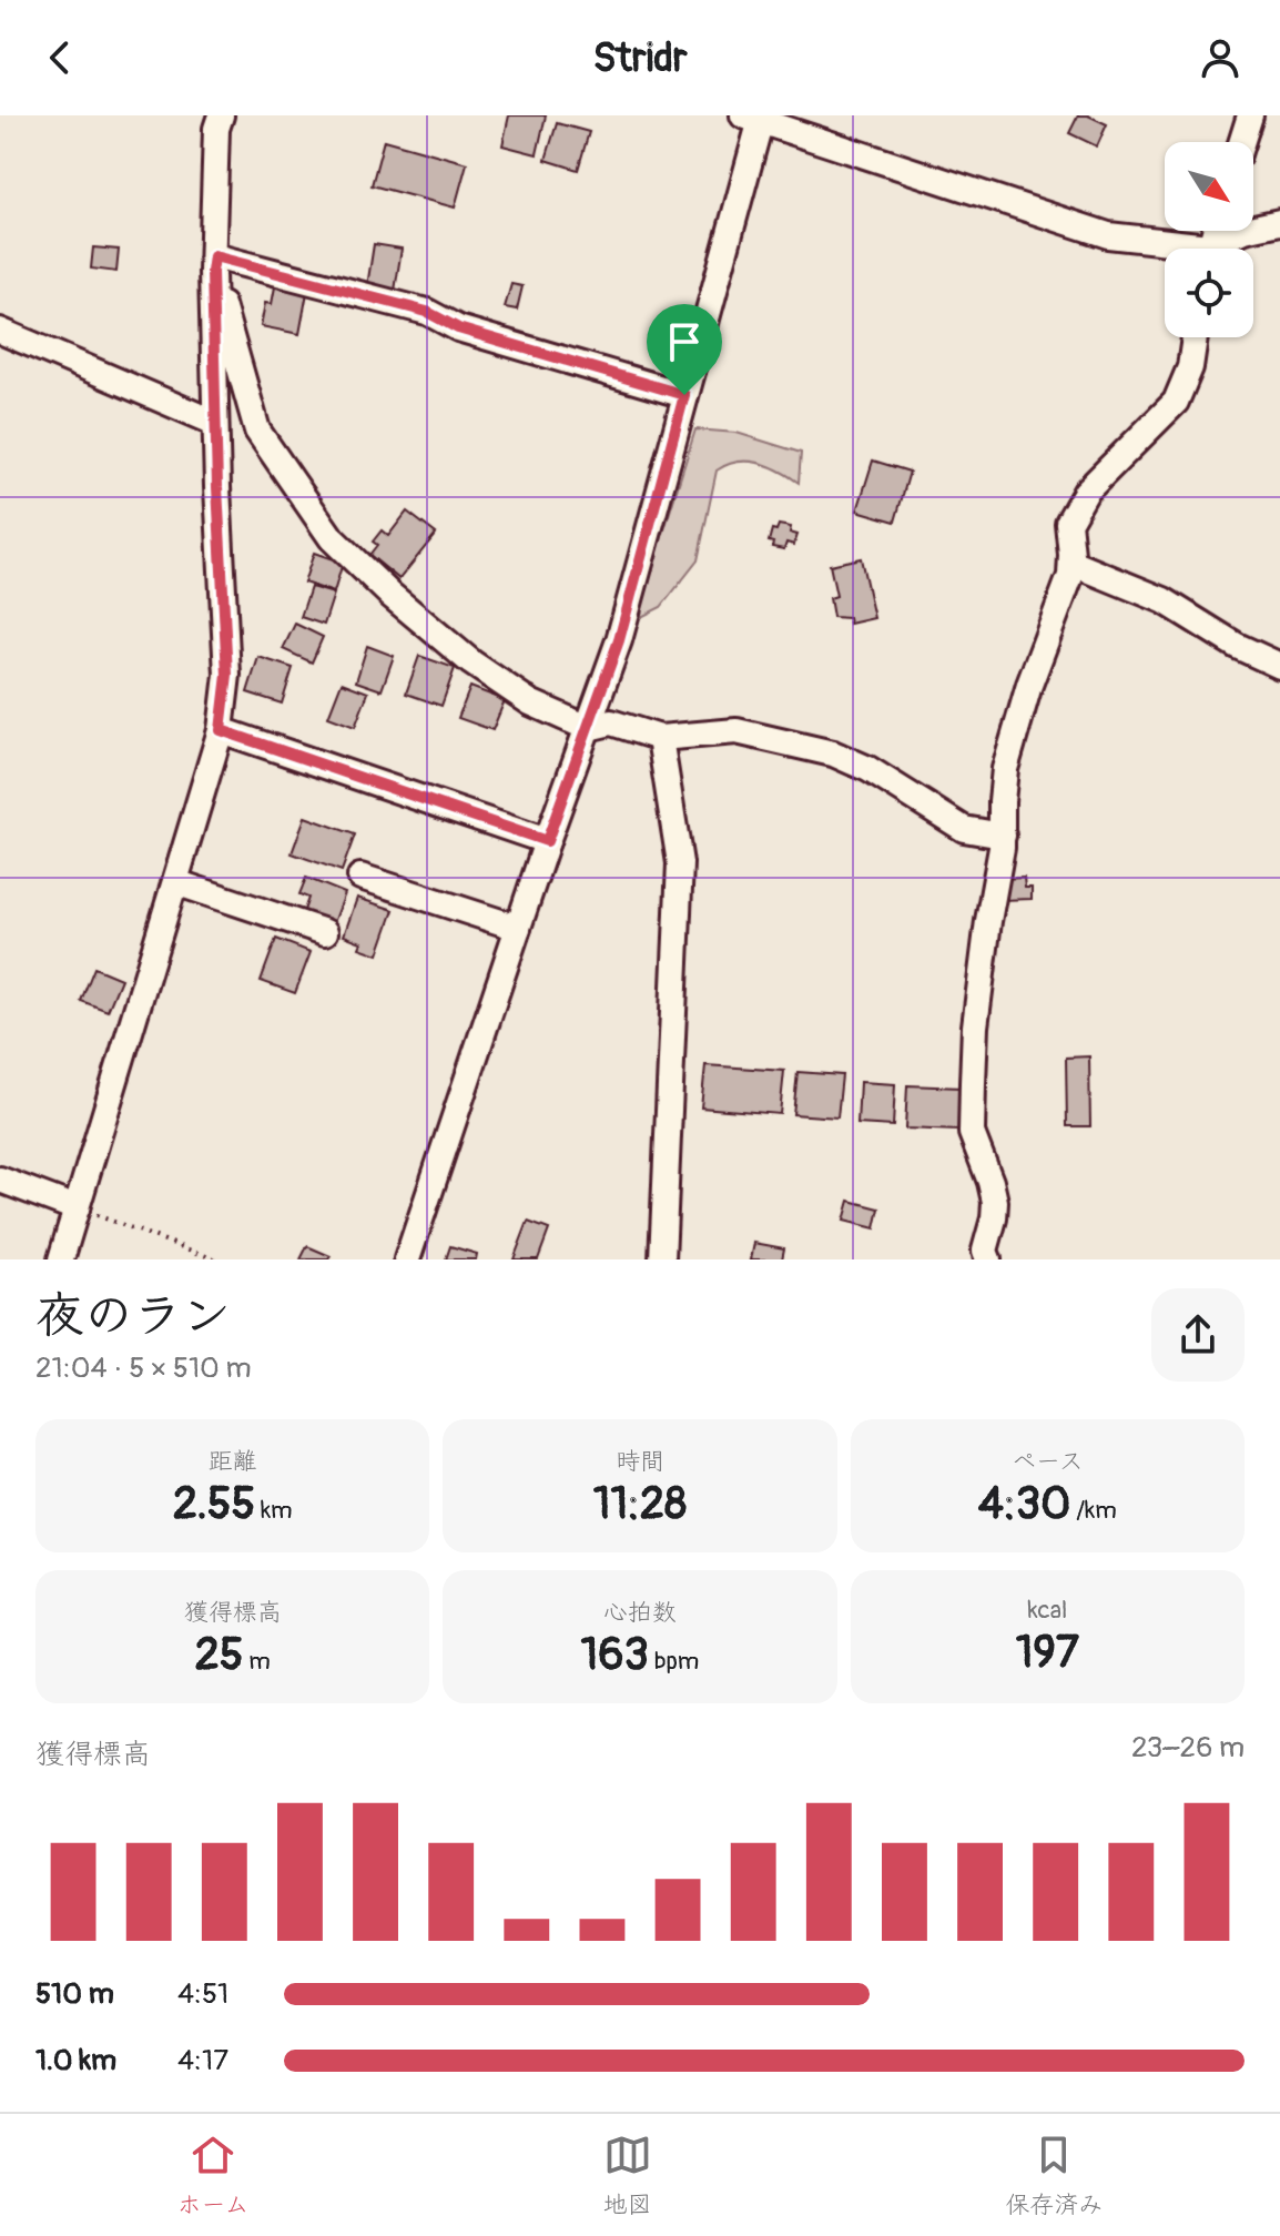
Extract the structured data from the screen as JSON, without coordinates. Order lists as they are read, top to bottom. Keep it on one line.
{"north":"bottom right","page":{"header":"Stridr","heading":["夜のラン","21:04 · 5 × 510 m"],"stats":[["距離","2.55 km"],["時間","11:28"],["ペース","4:30 /km"],["獲得標高","25 m"],["心拍数","163 bpm"],["kcal","197"]],"chart":["獲得標高","23–26 m"],"list":[{"name":"510 m","note":"4:51"},{"name":"1.0 km","note":"4:17"}],"tabs":["ホーム","地図","保存済み"]}}
